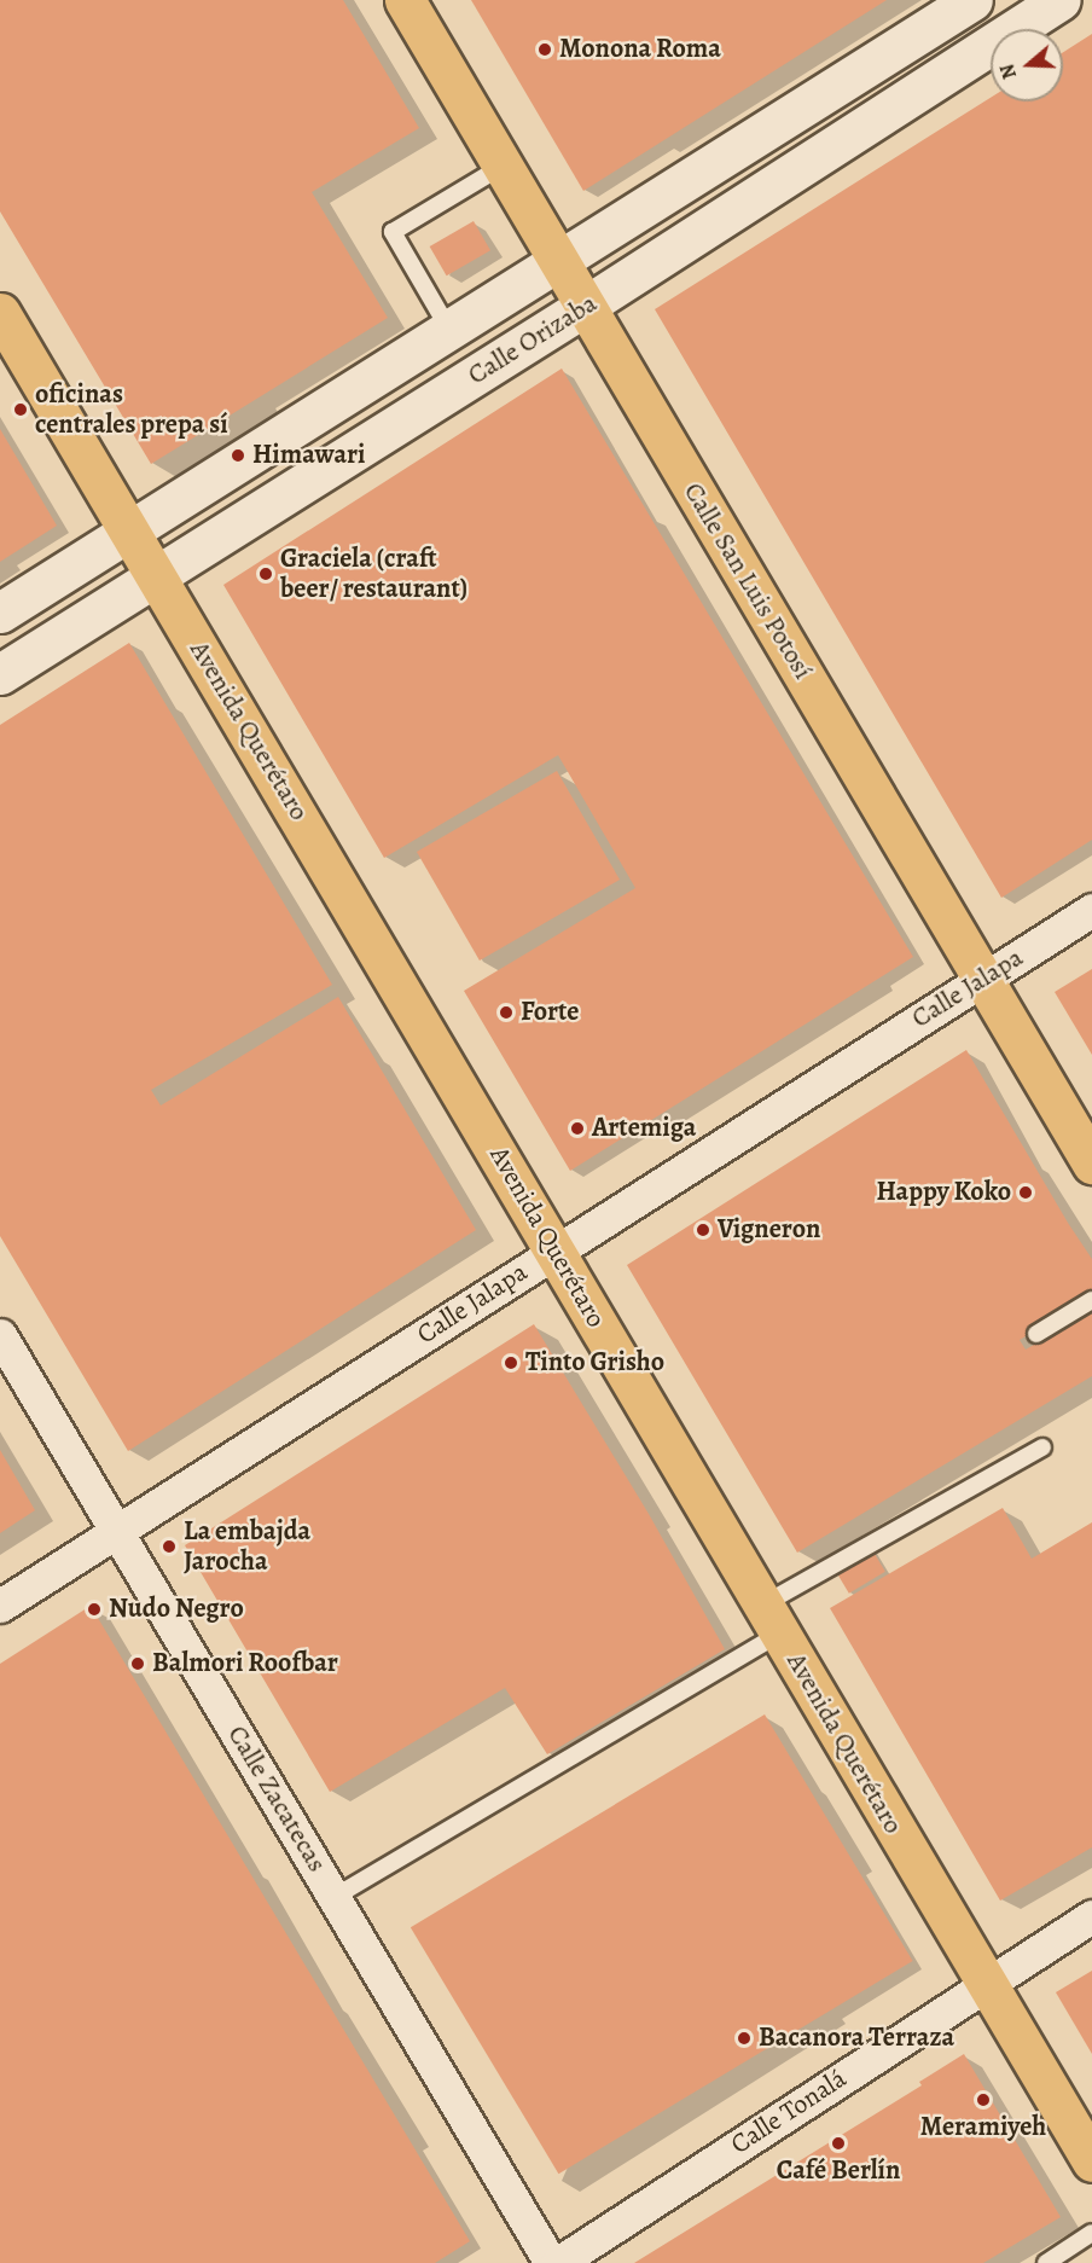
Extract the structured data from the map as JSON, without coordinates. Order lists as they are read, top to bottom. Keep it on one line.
{"streets":{"main road":["Calle San Luis Potosí","Avenida Querétaro"],"street":["Calle Orizaba","Calle Jalapa","Calle Zacatecas","Calle Tonalá"]},"crossings":[["Calle Orizaba","Calle San Luis Potosí"],["Calle Orizaba","Avenida Querétaro"],["Calle San Luis Potosí","Calle Jalapa"],["Avenida Querétaro","Calle Jalapa"],["Avenida Querétaro","Calle Tonalá"],["Calle Jalapa","Calle Zacatecas"]],"places":["Monona Roma","oficinas centrales prepa sí","Himawari","Graciela (craft beer/ restaurant)","Forte","Artemiga","Happy Koko","Vigneron","Tinto Grisho","La embajda Jarocha","Nudo Negro","Balmori Roofbar","Bacanora Terraza","Meramiyeh","Café Berlín"],"north":"left"}
